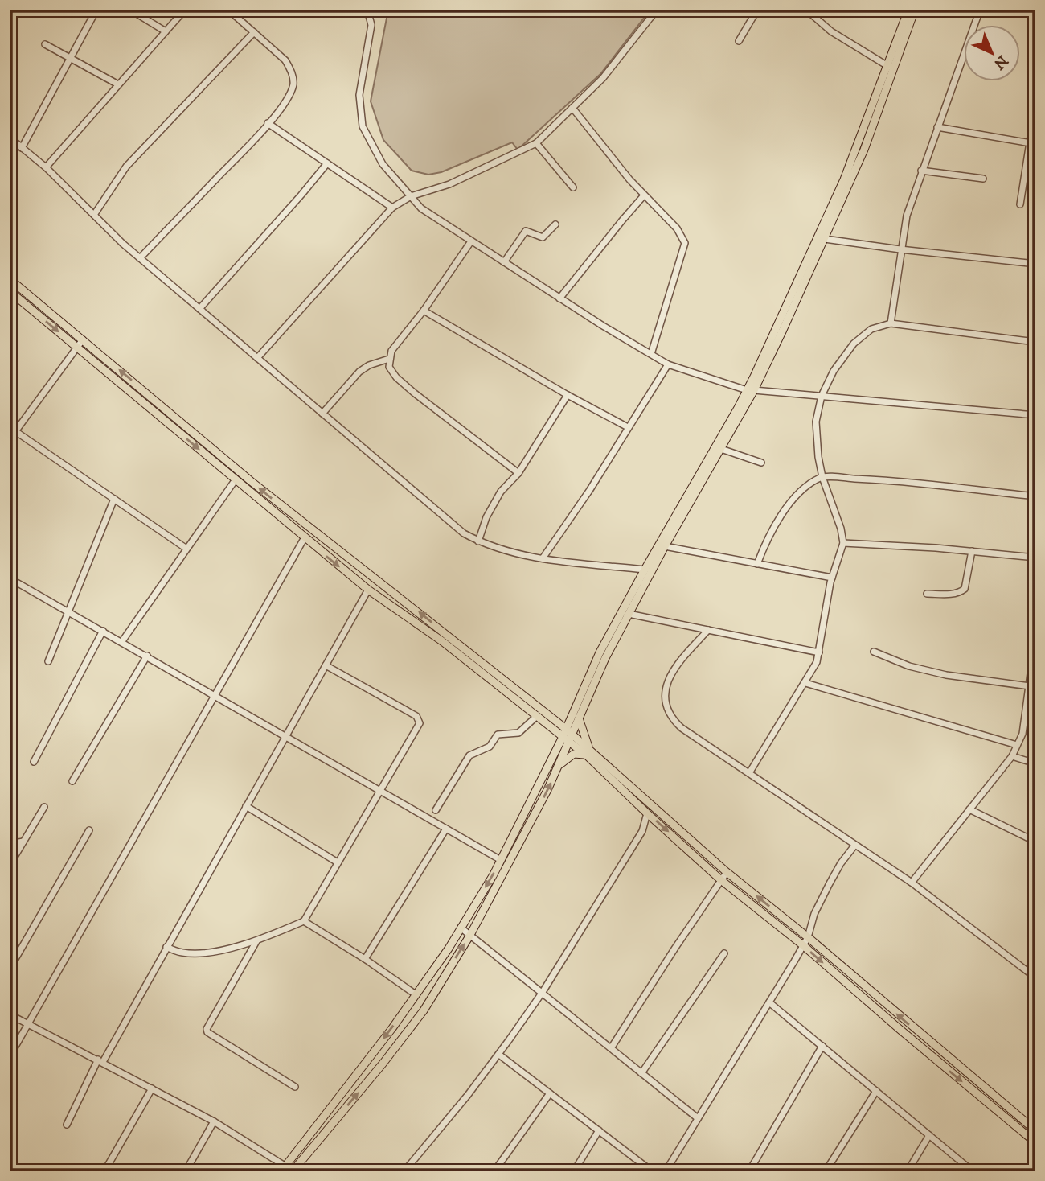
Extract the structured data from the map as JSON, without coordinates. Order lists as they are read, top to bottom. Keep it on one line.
{"north":"bottom right"}
